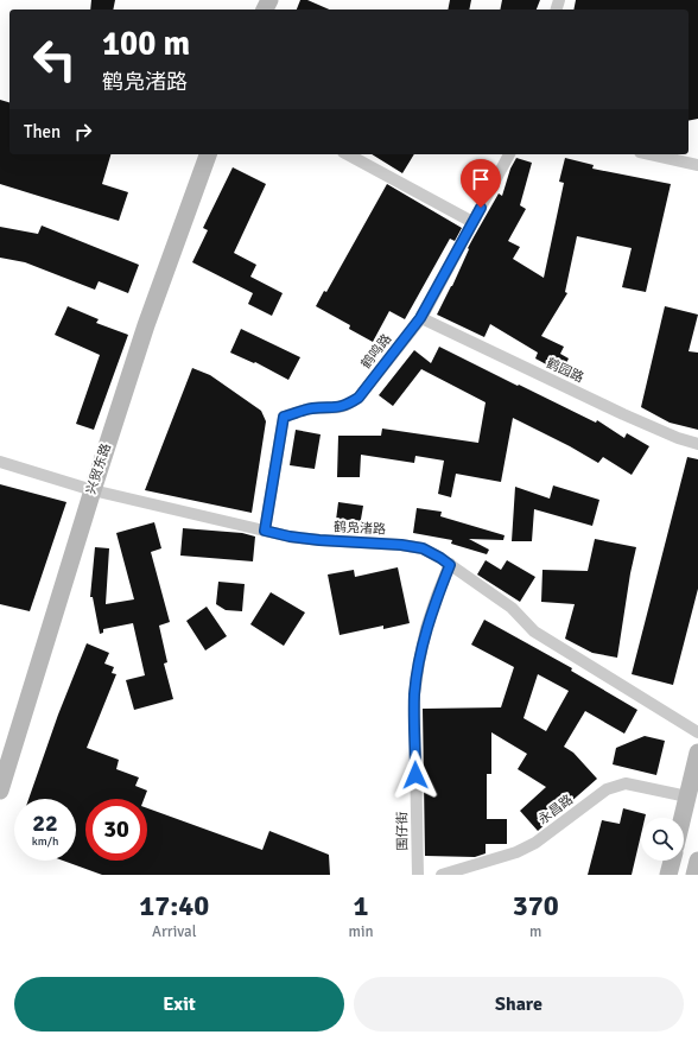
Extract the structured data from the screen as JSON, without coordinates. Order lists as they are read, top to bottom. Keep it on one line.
{"streets":{"street":["鹤鸣路","鹤园路","兴贸东路","鹤凫渚路","永昌路","围仔街"]},"crossings":[["鹤鸣路","鹤园路"],["鹤鸣路","鹤凫渚路"],["兴贸东路","鹤凫渚路"],["鹤凫渚路","围仔街"]],"page":{"turn":["100 m","鹤凫渚路"],"then":"Then","speed":"22 km/h","limit":"30","eta":["17:40","Arrival","1","min","370","m"],"buttons":["Exit","Share"]}}
